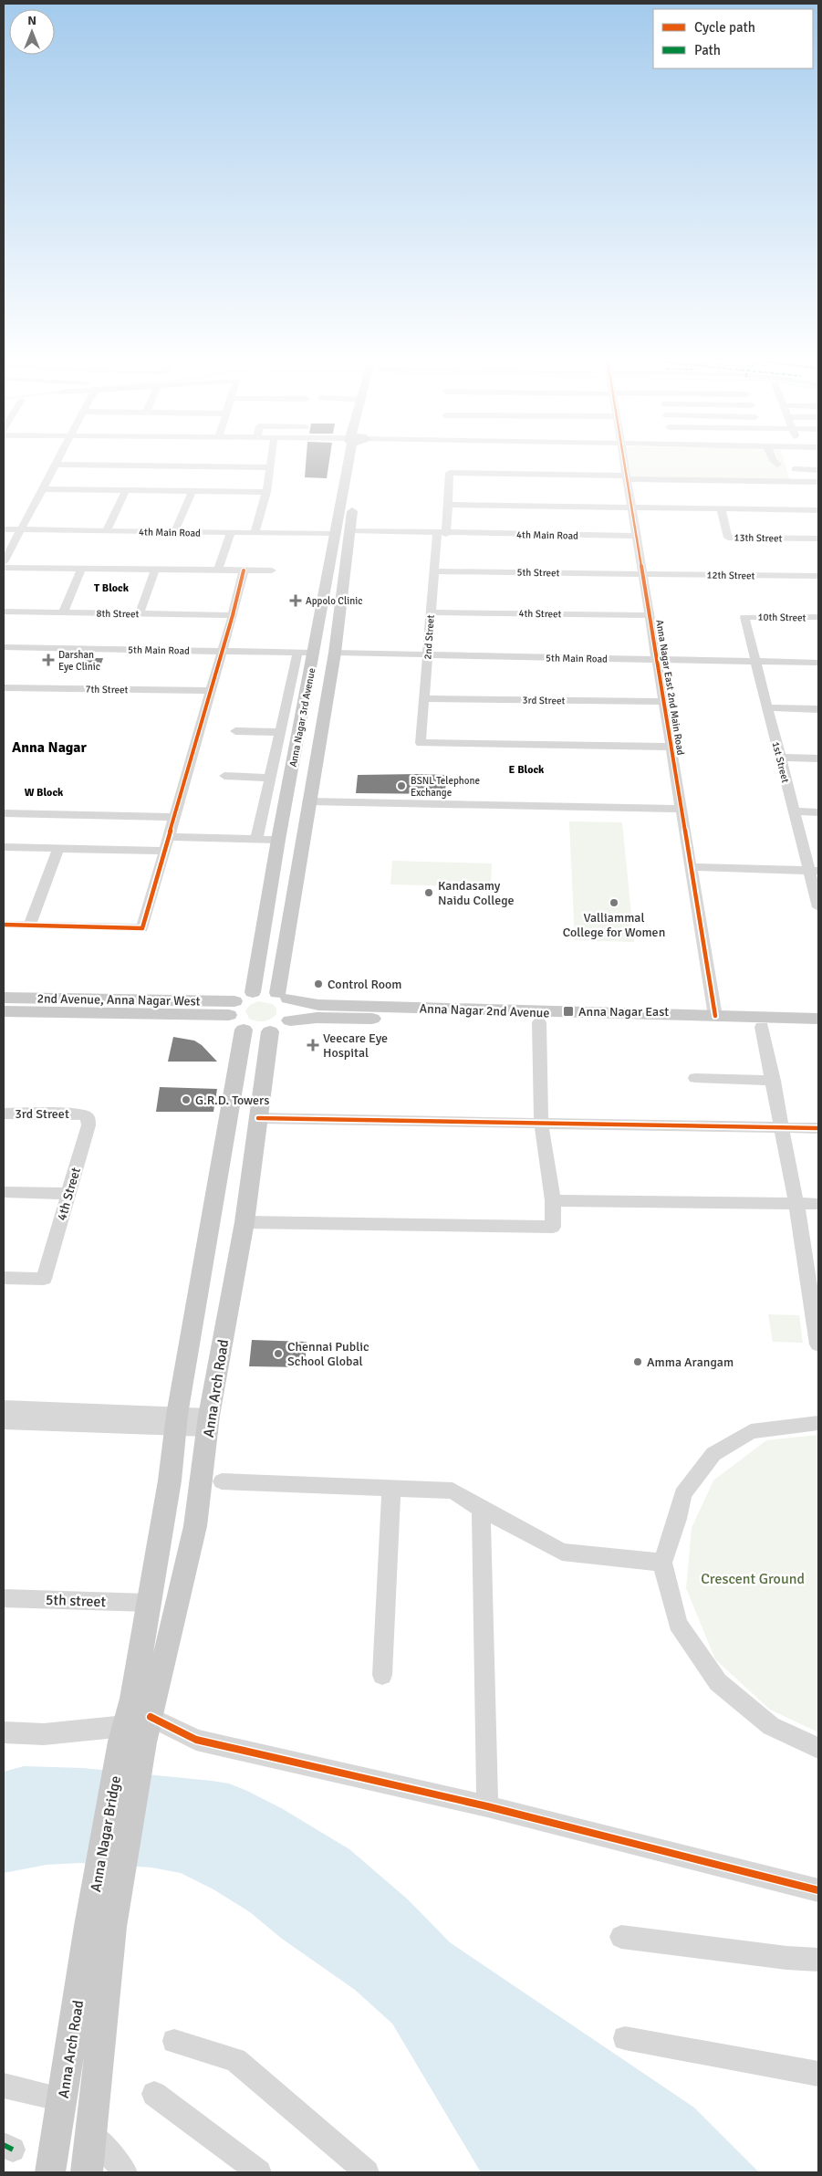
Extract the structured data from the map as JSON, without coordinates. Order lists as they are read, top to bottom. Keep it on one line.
{"streets":{"main road":["Anna Nagar 3rd Avenue","2nd Avenue, Anna Nagar West","Anna Nagar 2nd Avenue","Anna Arch Road","Anna Nagar Bridge"],"street":["4th Main Road","13th Street","5th Street","12th Street","8th Street","4th Street","10th Street","2nd Street","5th Main Road","Anna Nagar East 2nd Main Road","7th Street","3rd Street","1st Street","5th street"]},"crossings":[["4th Main Road","2nd Street"],["4th Main Road","Anna Nagar East 2nd Main Road"],["4th Main Road","Anna Nagar 3rd Avenue"],["5th Street","12th Street"],["5th Street","2nd Street"],["5th Street","Anna Nagar East 2nd Main Road"],["12th Street","Anna Nagar East 2nd Main Road"],["4th Street","2nd Street"],["4th Street","Anna Nagar East 2nd Main Road"],["4th Street","3rd Street"],["10th Street","1st Street"],["2nd Street","5th Main Road"],["2nd Street","Anna Nagar East 2nd Main Road"],["2nd Street","3rd Street"],["5th Main Road","Anna Nagar East 2nd Main Road"],["5th Main Road","Anna Nagar 3rd Avenue"],["5th Main Road","1st Street"],["Anna Nagar East 2nd Main Road","3rd Street"],["Anna Nagar East 2nd Main Road","Anna Nagar 2nd Avenue"],["Anna Nagar 3rd Avenue","2nd Avenue, Anna Nagar West"],["Anna Nagar 3rd Avenue","Anna Nagar 2nd Avenue"],["Anna Nagar 3rd Avenue","Anna Arch Road"],["2nd Avenue, Anna Nagar West","Anna Nagar 2nd Avenue"],["2nd Avenue, Anna Nagar West","Anna Arch Road"],["Anna Nagar 2nd Avenue","Anna Arch Road"],["Anna Arch Road","Anna Nagar Bridge"]],"districts":["T Block","Anna Nagar","E Block","W Block"],"parks":["Crescent Ground"],"places":{"health":["Appolo Clinic","Darshan Eye Clinic","Veecare Eye Hospital"],"other":["BSNL Telephone Exchange","Kandasamy Naidu College","Valliammal College for Women","Control Room","G.R.D. Towers","Chennai Public School Global","Amma Arangam"],"transit":["Anna Nagar East"]},"legend":["Cycle path","Path"],"north":"top"}
